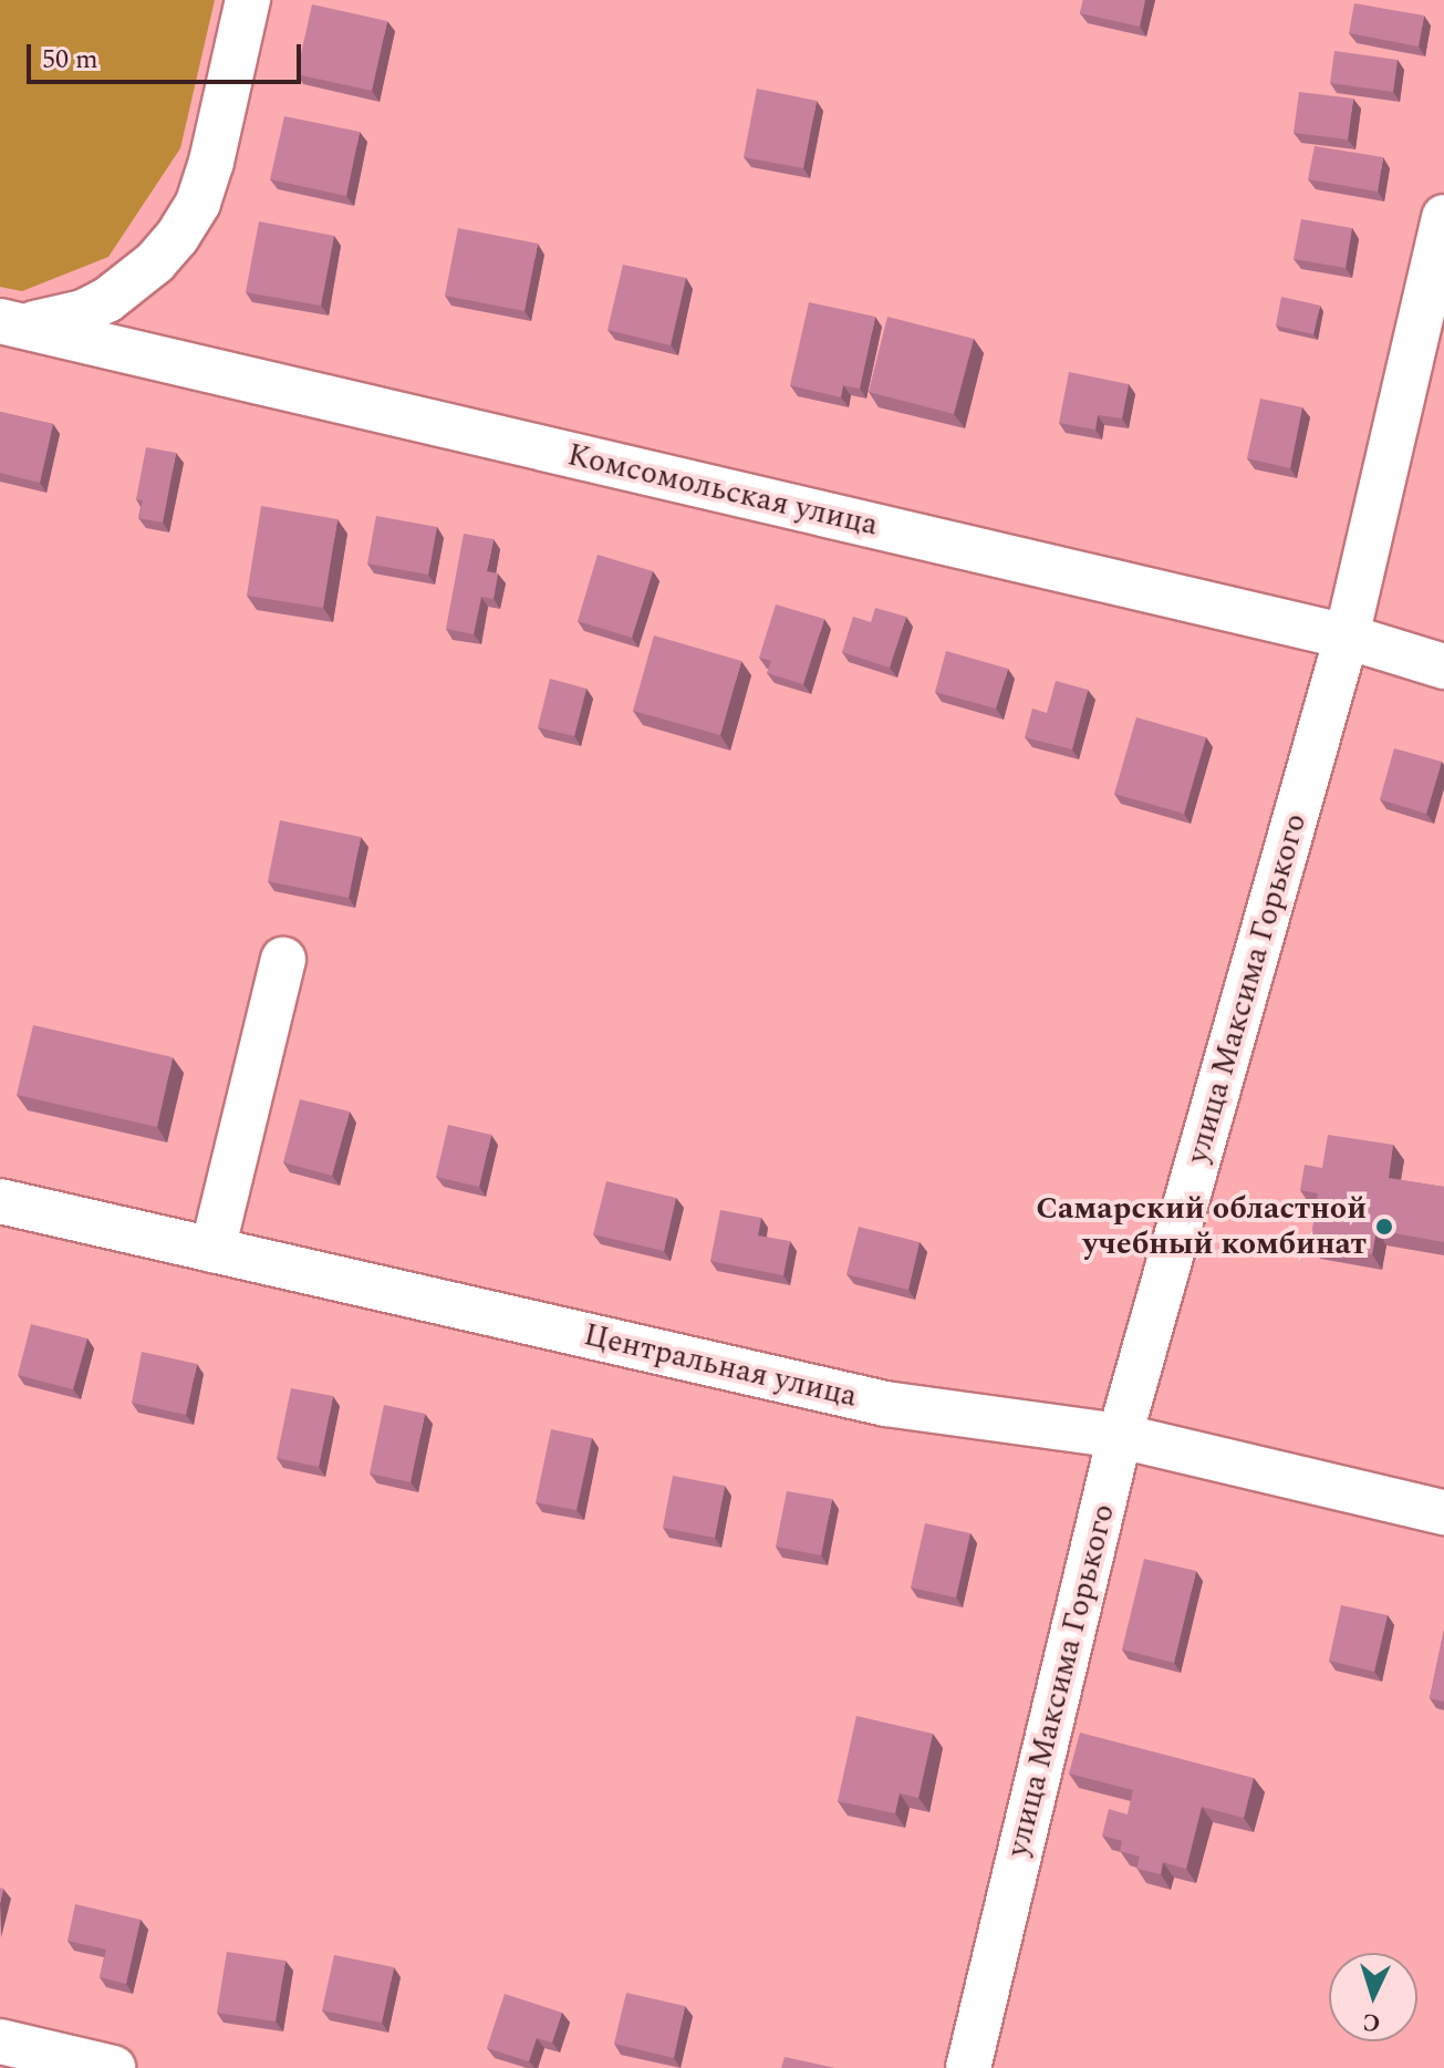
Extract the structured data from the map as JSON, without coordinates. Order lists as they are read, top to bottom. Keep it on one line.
{"streets":{"street":["Комсомольская улица","улица Максима Горького","Центральная улица"]},"crossings":[["Комсомольская улица","улица Максима Горького"],["улица Максима Горького","Центральная улица"]],"places":["Самарский областной учебный комбинат"],"scale_bar":"50 m","north":"bottom"}
